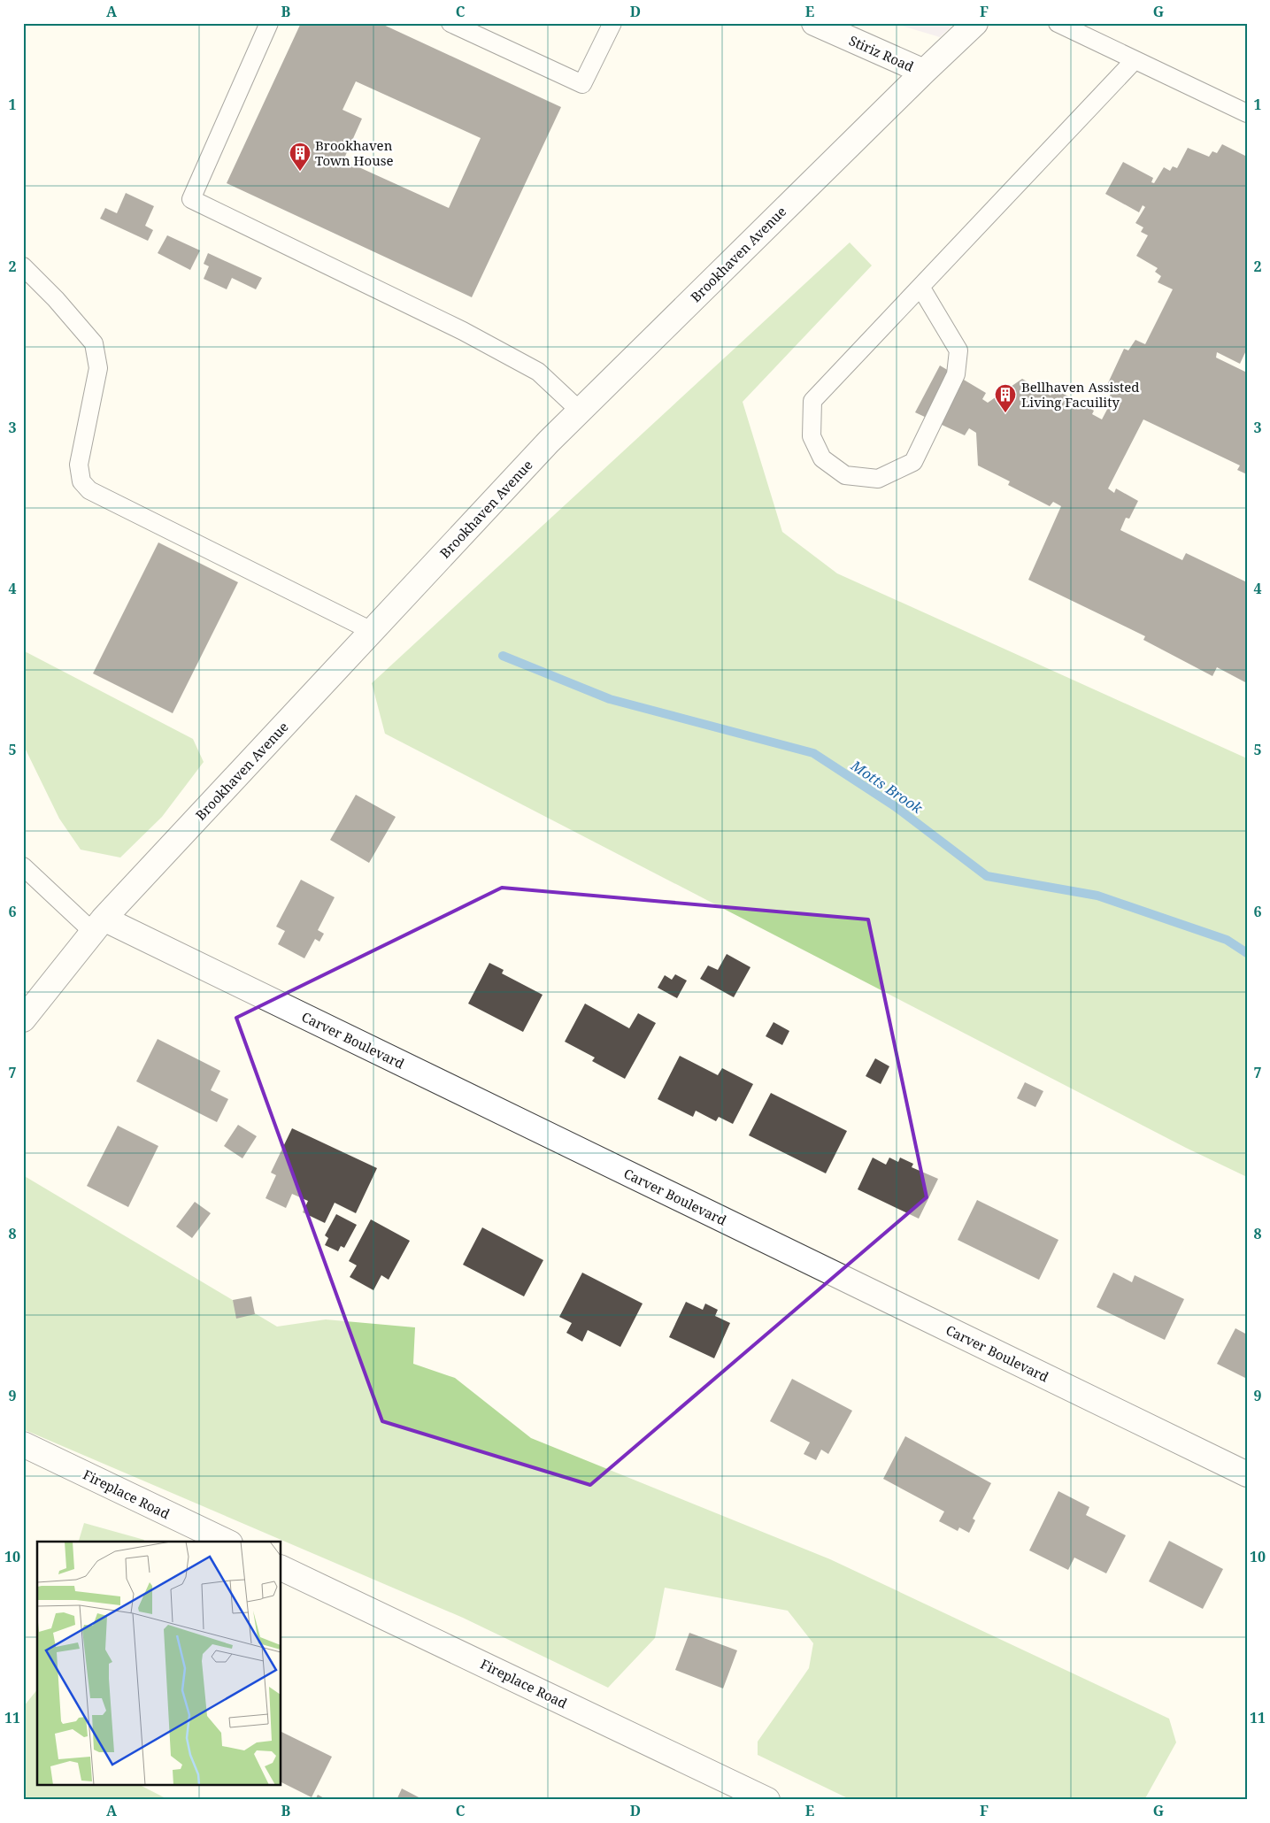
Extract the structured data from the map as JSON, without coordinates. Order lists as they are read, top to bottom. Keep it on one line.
{"streets":{"street":["Stiriz Road","Brookhaven Avenue","Carver Boulevard","Fireplace Road"]},"crossings":[["Stiriz Road","Brookhaven Avenue"],["Brookhaven Avenue","Carver Boulevard"]],"water":["Motts Brook"],"places":{"building":["Brookhaven Town House","Bellhaven Assisted Living Facuility"]},"grid":{"columns":["A","B","C","D","E","F","G"],"rows":["1","2","3","4","5","6","7","8","9","10","11"]}}
